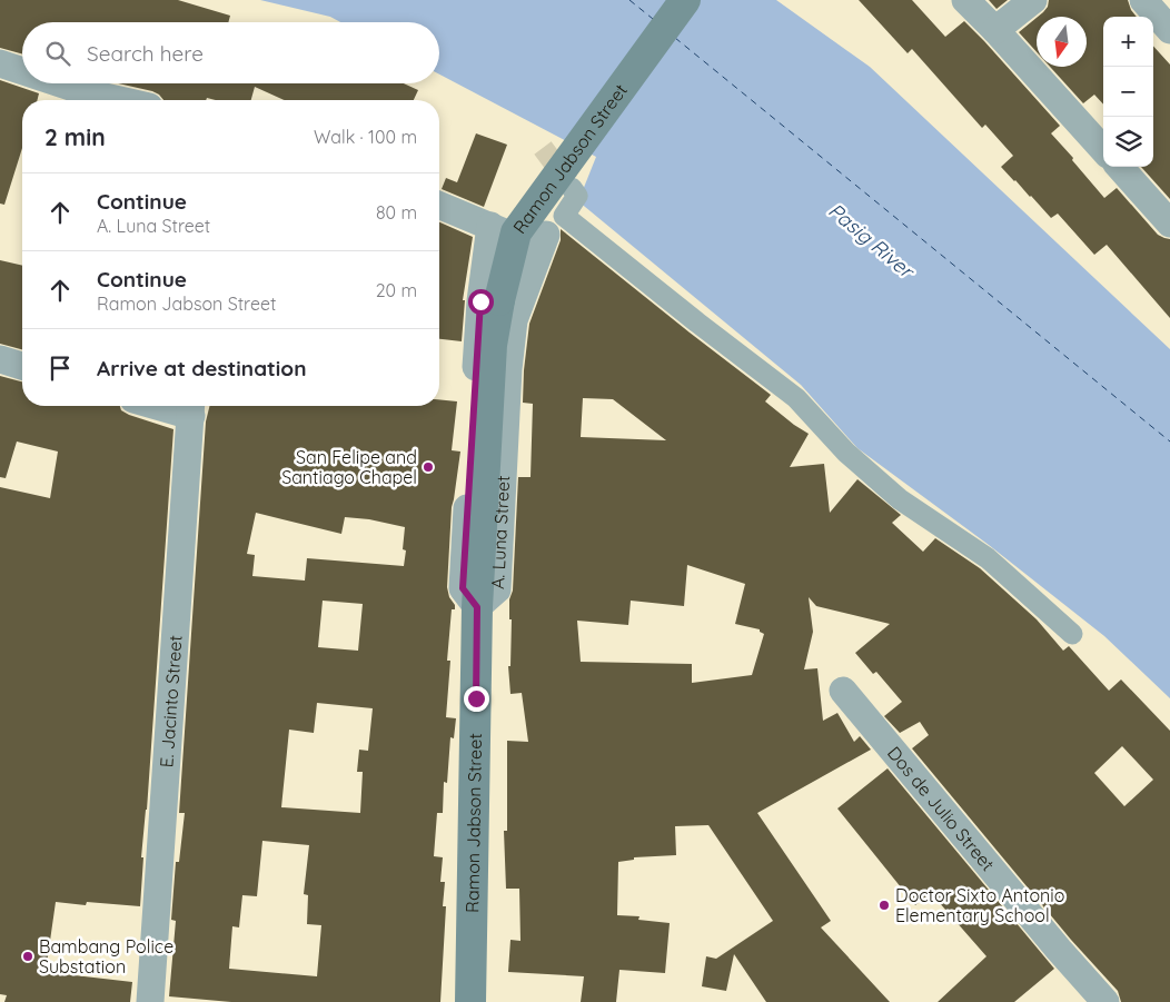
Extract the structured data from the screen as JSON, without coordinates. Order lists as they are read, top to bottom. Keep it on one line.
{"streets":{"main road":["Ramon Jabson Street"],"street":["A. Luna Street","E. Jacinto Street","Dos de Julio Street"]},"crossings":[["Ramon Jabson Street","A. Luna Street"]],"water":["Pasig River"],"places":["San Felipe and Santiago Chapel","Doctor Sixto Antonio Elementary School","Bambang Police Substation"],"north":"bottom","page":{"map_buttons":["+","−"],"search":"Search here","heading":["2 min","Walk · 100 m"],"list":[["Continue","A. Luna Street","80 m"],["Continue","Ramon Jabson Street","20 m"],"Arrive at destination"]}}
